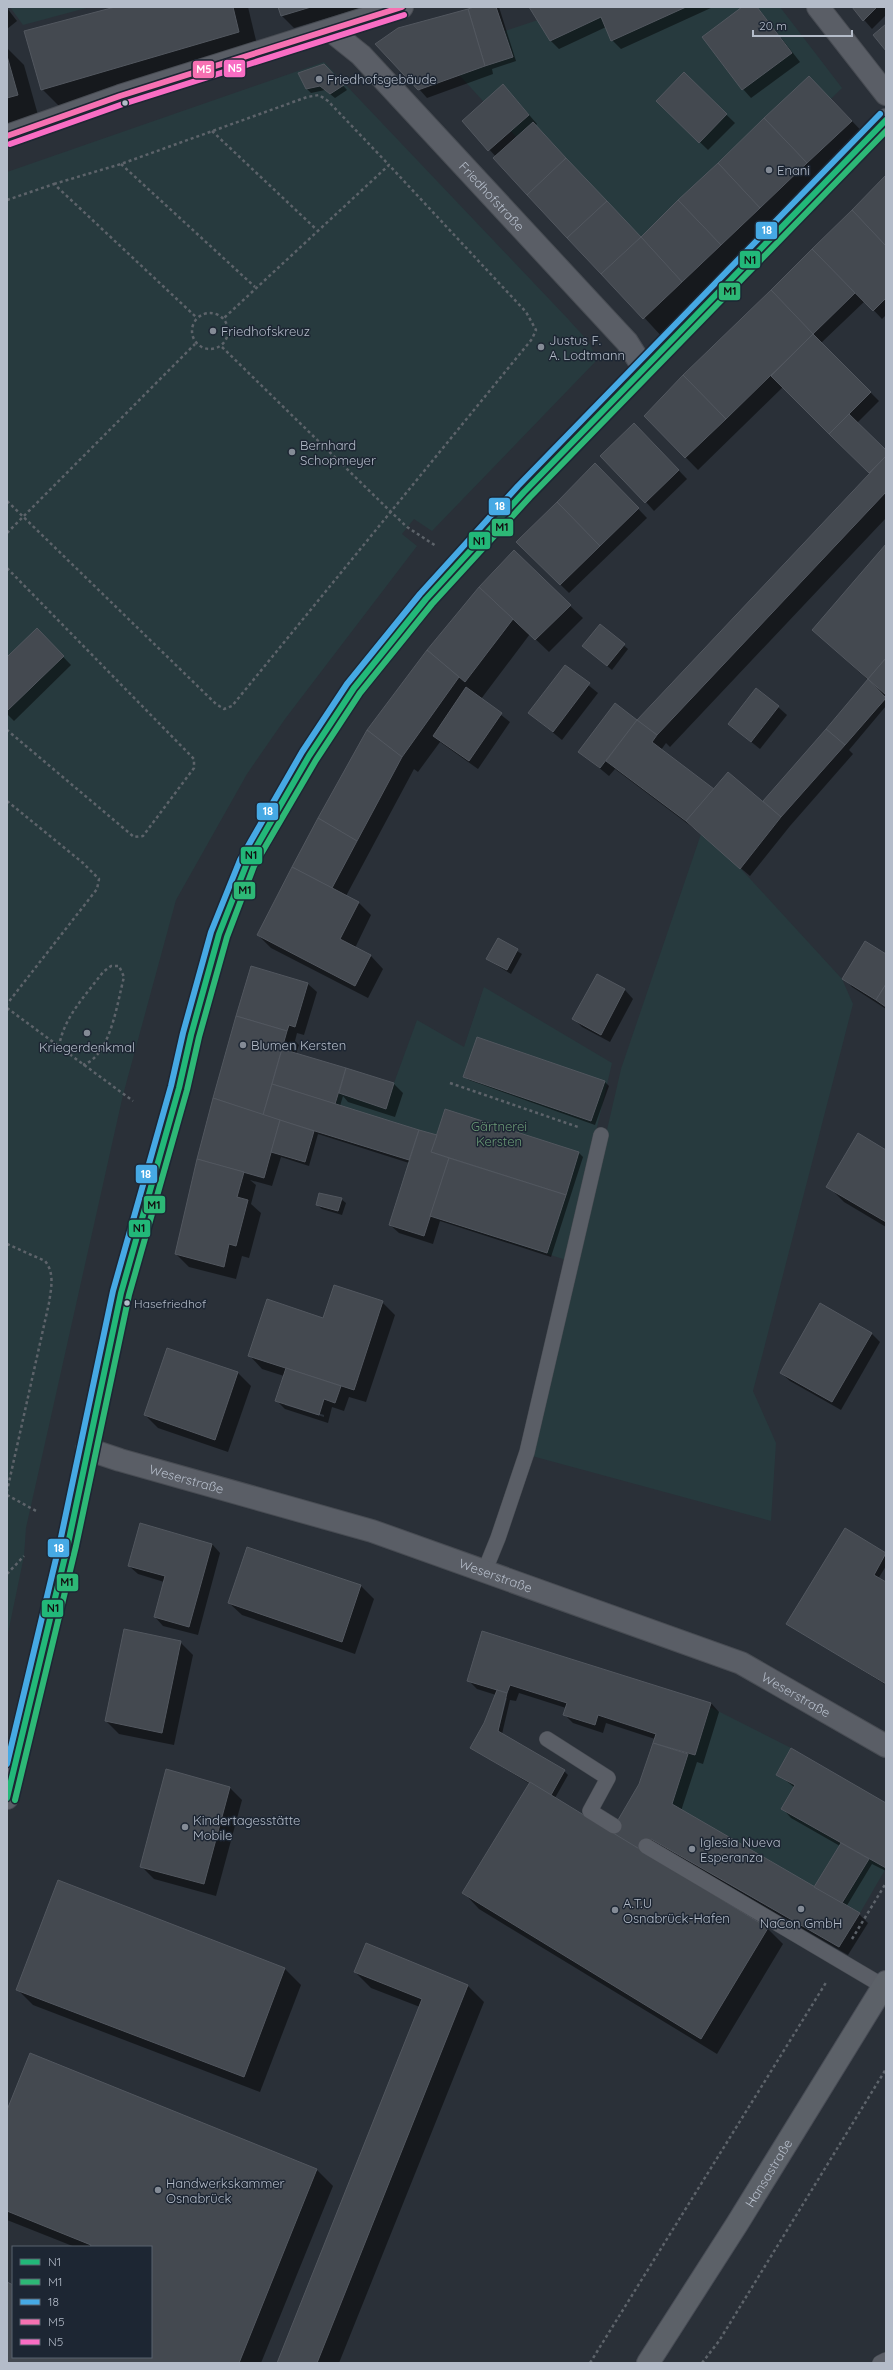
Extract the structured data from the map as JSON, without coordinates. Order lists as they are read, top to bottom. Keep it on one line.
{"streets":{"main road":["Hansastraße"],"street":["Friedhofstraße","Weserstraße"]},"parks":["Gärtnerei Kersten"],"places":["Friedhofsgebäude","Enani","Friedhofskreuz","Justus F. A. Lodtmann","Bernhard Schopmeyer","Kriegerdenkmal","Blumen Kersten","Hasefriedhof","Kindertagesstätte Mobile","Iglesia Nueva Esperanza","NaCon GmbH","A.T.U Osnabrück-Hafen","Handwerkskammer Osnabrück"],"lines":["transit line M5","transit line N5","transit line 18","transit line N1","transit line M1"],"legend":["N1","M1","18","M5","N5"],"scale_bar":"20 m"}
